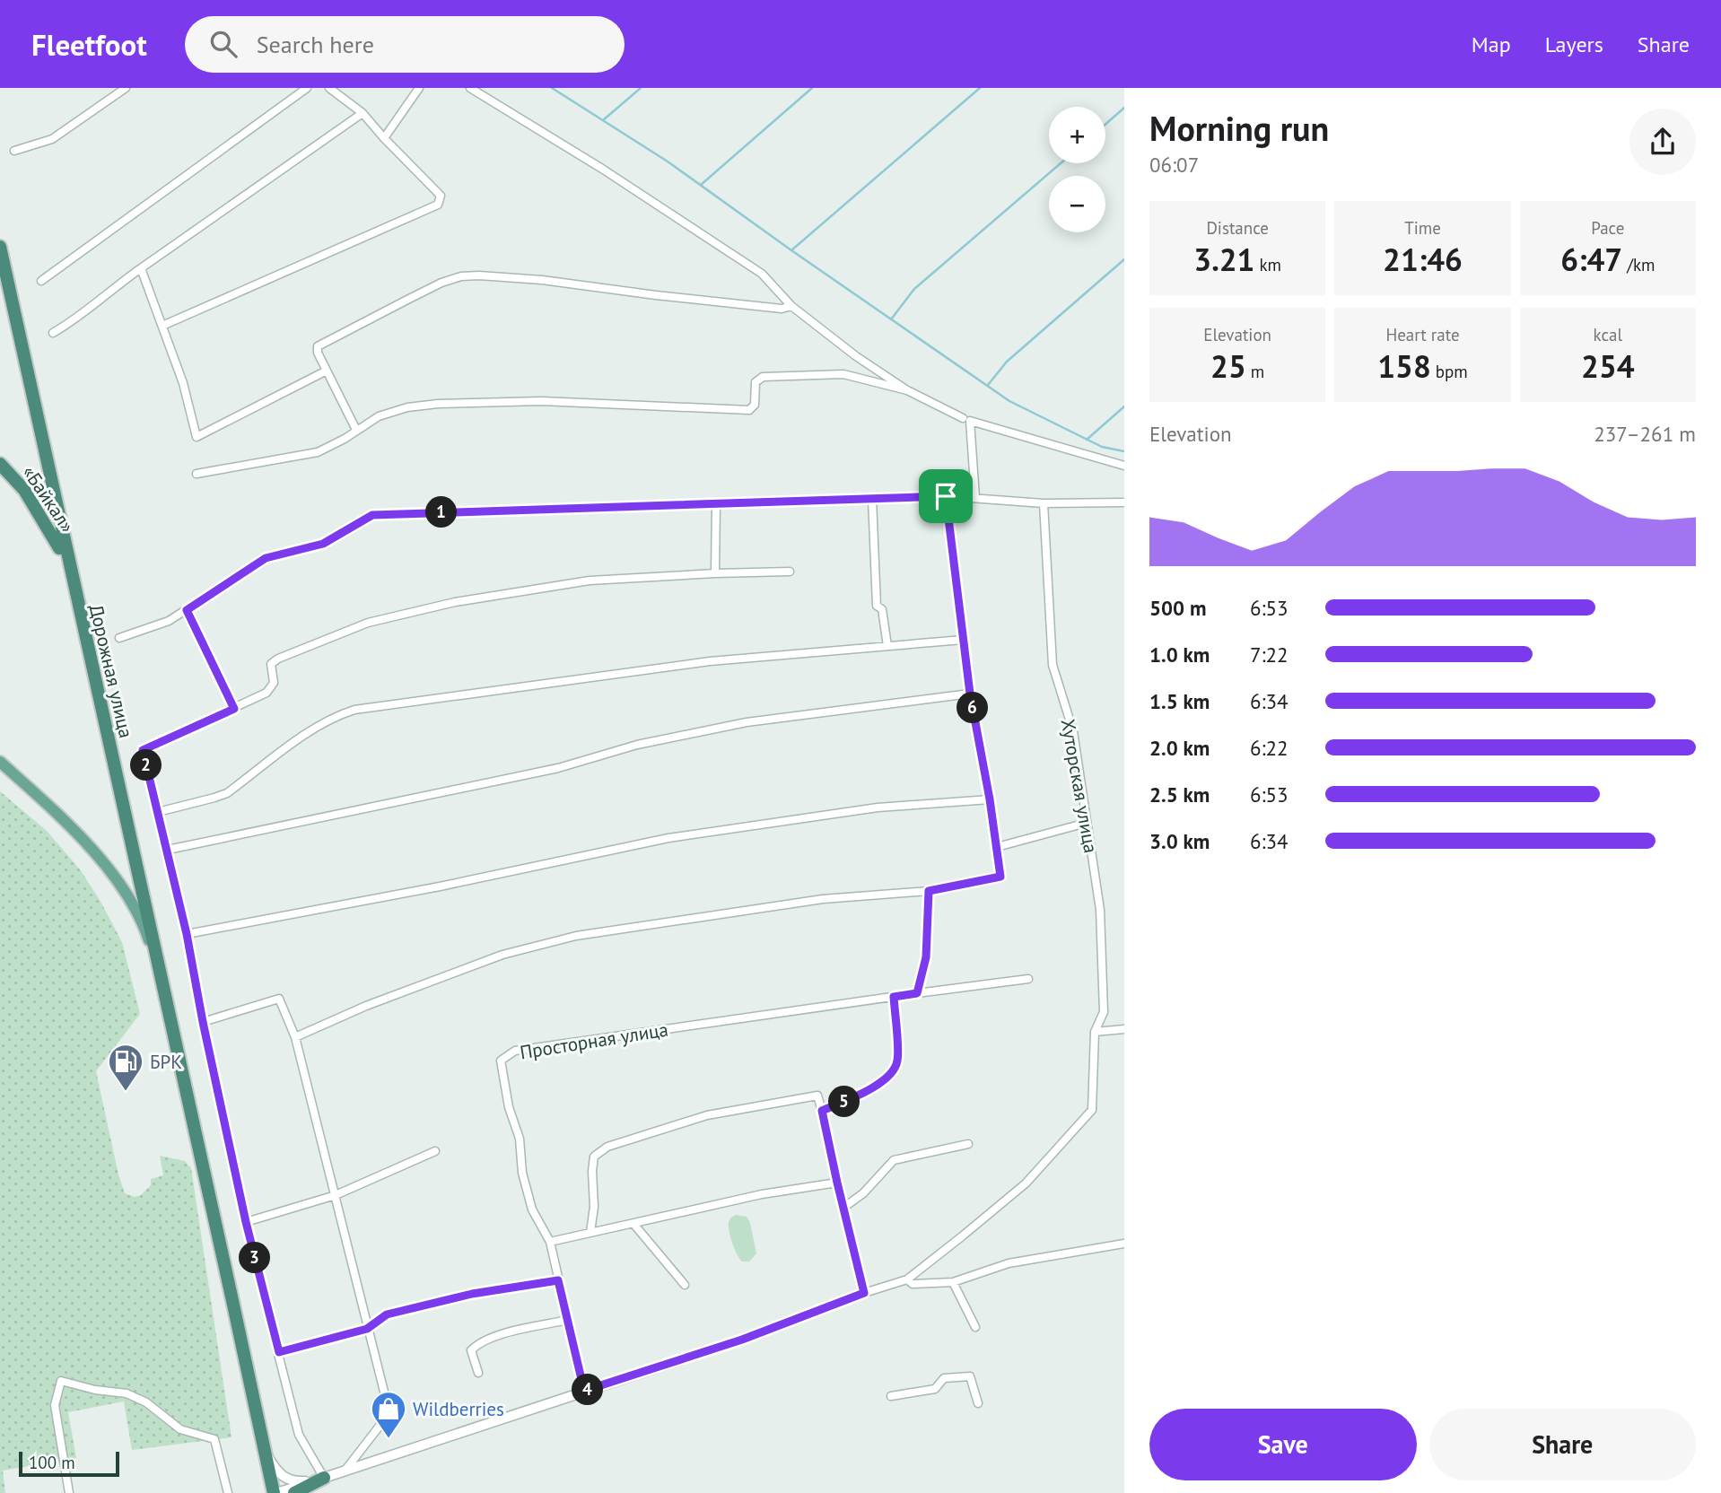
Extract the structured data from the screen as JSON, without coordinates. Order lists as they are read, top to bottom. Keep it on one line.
{"streets":{"highway":["«Байкал»","Дорожная улица"],"street":["Хуторская улица","Просторная улица"]},"crossings":[["«Байкал»","Дорожная улица"]],"places":{"fuel station":["БРК"],"shop":["Wildberries"]},"scale_bar":"100 m","page":{"header":"Fleetfoot","search":"Search here","nav":["Map","Layers","Share"],"heading":["Morning run","06:07"],"map_buttons":["+","−"],"stats":[["Distance","3.21 km"],["Time","21:46"],["Pace","6:47 /km"],["Elevation","25 m"],["Heart rate","158 bpm"],["kcal","254"]],"chart":["Elevation","237–261 m"],"pins":["1","6","2","5","3","4"],"list":[{"name":"500 m","note":"6:53"},{"name":"1.0 km","note":"7:22"},{"name":"1.5 km","note":"6:34"},{"name":"2.0 km","note":"6:22"},{"name":"2.5 km","note":"6:53"},{"name":"3.0 km","note":"6:34"}],"buttons":["Save","Share"],"scale":"100 m"}}
